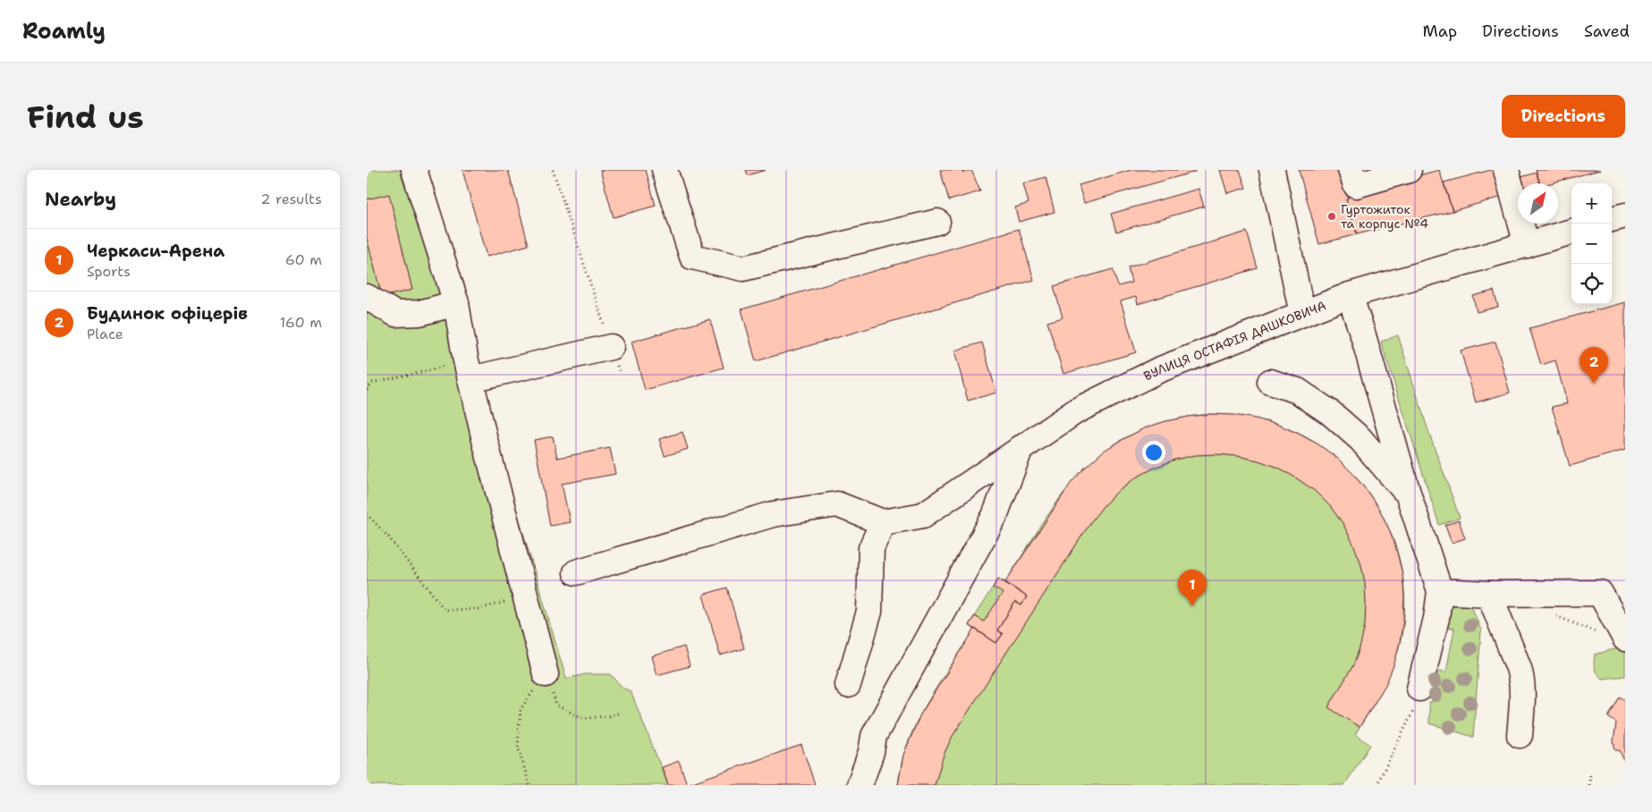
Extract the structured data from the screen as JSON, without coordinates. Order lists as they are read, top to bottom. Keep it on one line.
{"streets":{"street":["ВУЛИЦЯ ОСТАФІЯ ДАШКОВИЧА"]},"places":["Гуртожиток та корпус №4"],"north":"top right","page":{"header":"Roamly","nav":["Map","Directions","Saved"],"buttons":"Directions","title":"Find us","heading":["Nearby","2 results"],"map_buttons":["+","−"],"list":[{"mark":"1","name":"Черкаси-Арена","note":"Sports","value":"60 m"},{"mark":"2","name":"Будинок офіцерів","note":"Place","value":"160 m"}],"pins":["2","1"]}}
